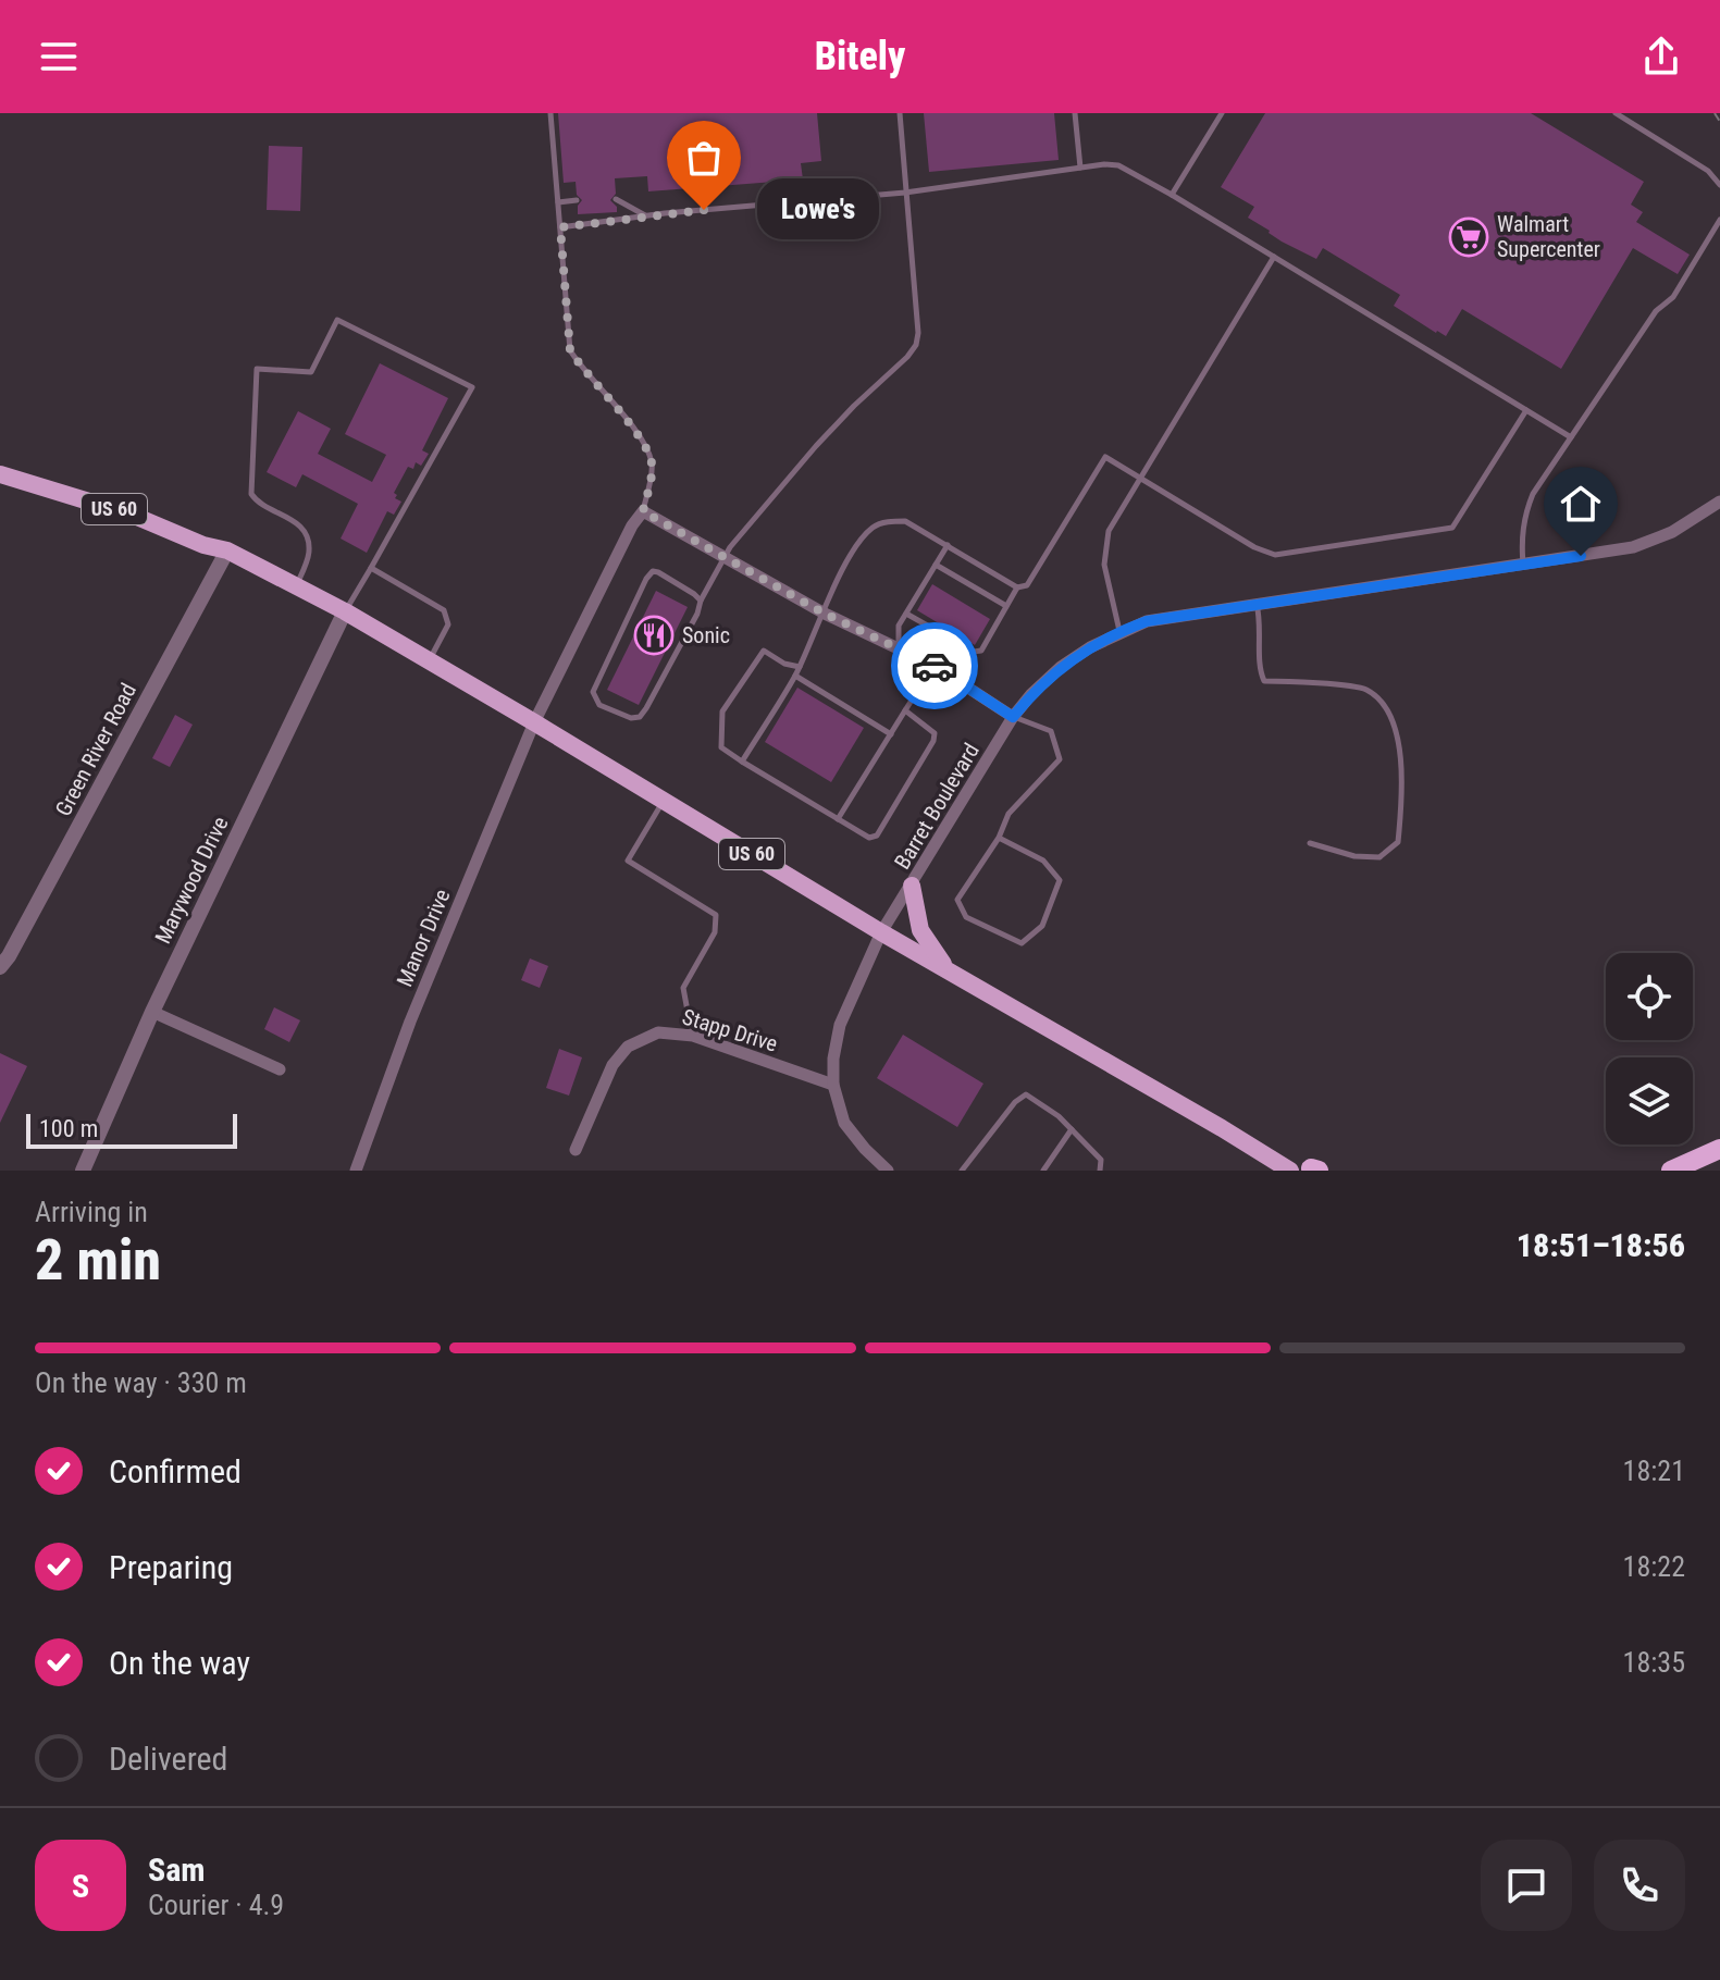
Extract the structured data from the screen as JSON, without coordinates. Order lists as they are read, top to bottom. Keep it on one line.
{"streets":{"main road":["US 60"],"street":["Green River Road","Barret Boulevard","Marywood Drive","Manor Drive","Stapp Drive"]},"crossings":[["US 60","Green River Road"],["US 60","Barret Boulevard"],["US 60","Marywood Drive"],["US 60","Manor Drive"],["Barret Boulevard","Stapp Drive"]],"places":{"other":["Lowe's"],"supermarket":["Walmart Supercenter"],"restaurant":["Sonic"]},"scale_bar":"100 m","page":{"header":"Bitely","bubble":"Lowe's","scale":"100 m","heading":["2 min","Arriving in","18:51–18:56"],"panel":["Sam","Courier · 4.9"],"bar":"On the way · 330 m","list":[["Confirmed","18:21"],["Preparing","18:22"],["On the way","18:35"],"Delivered"],"round":"S"}}
